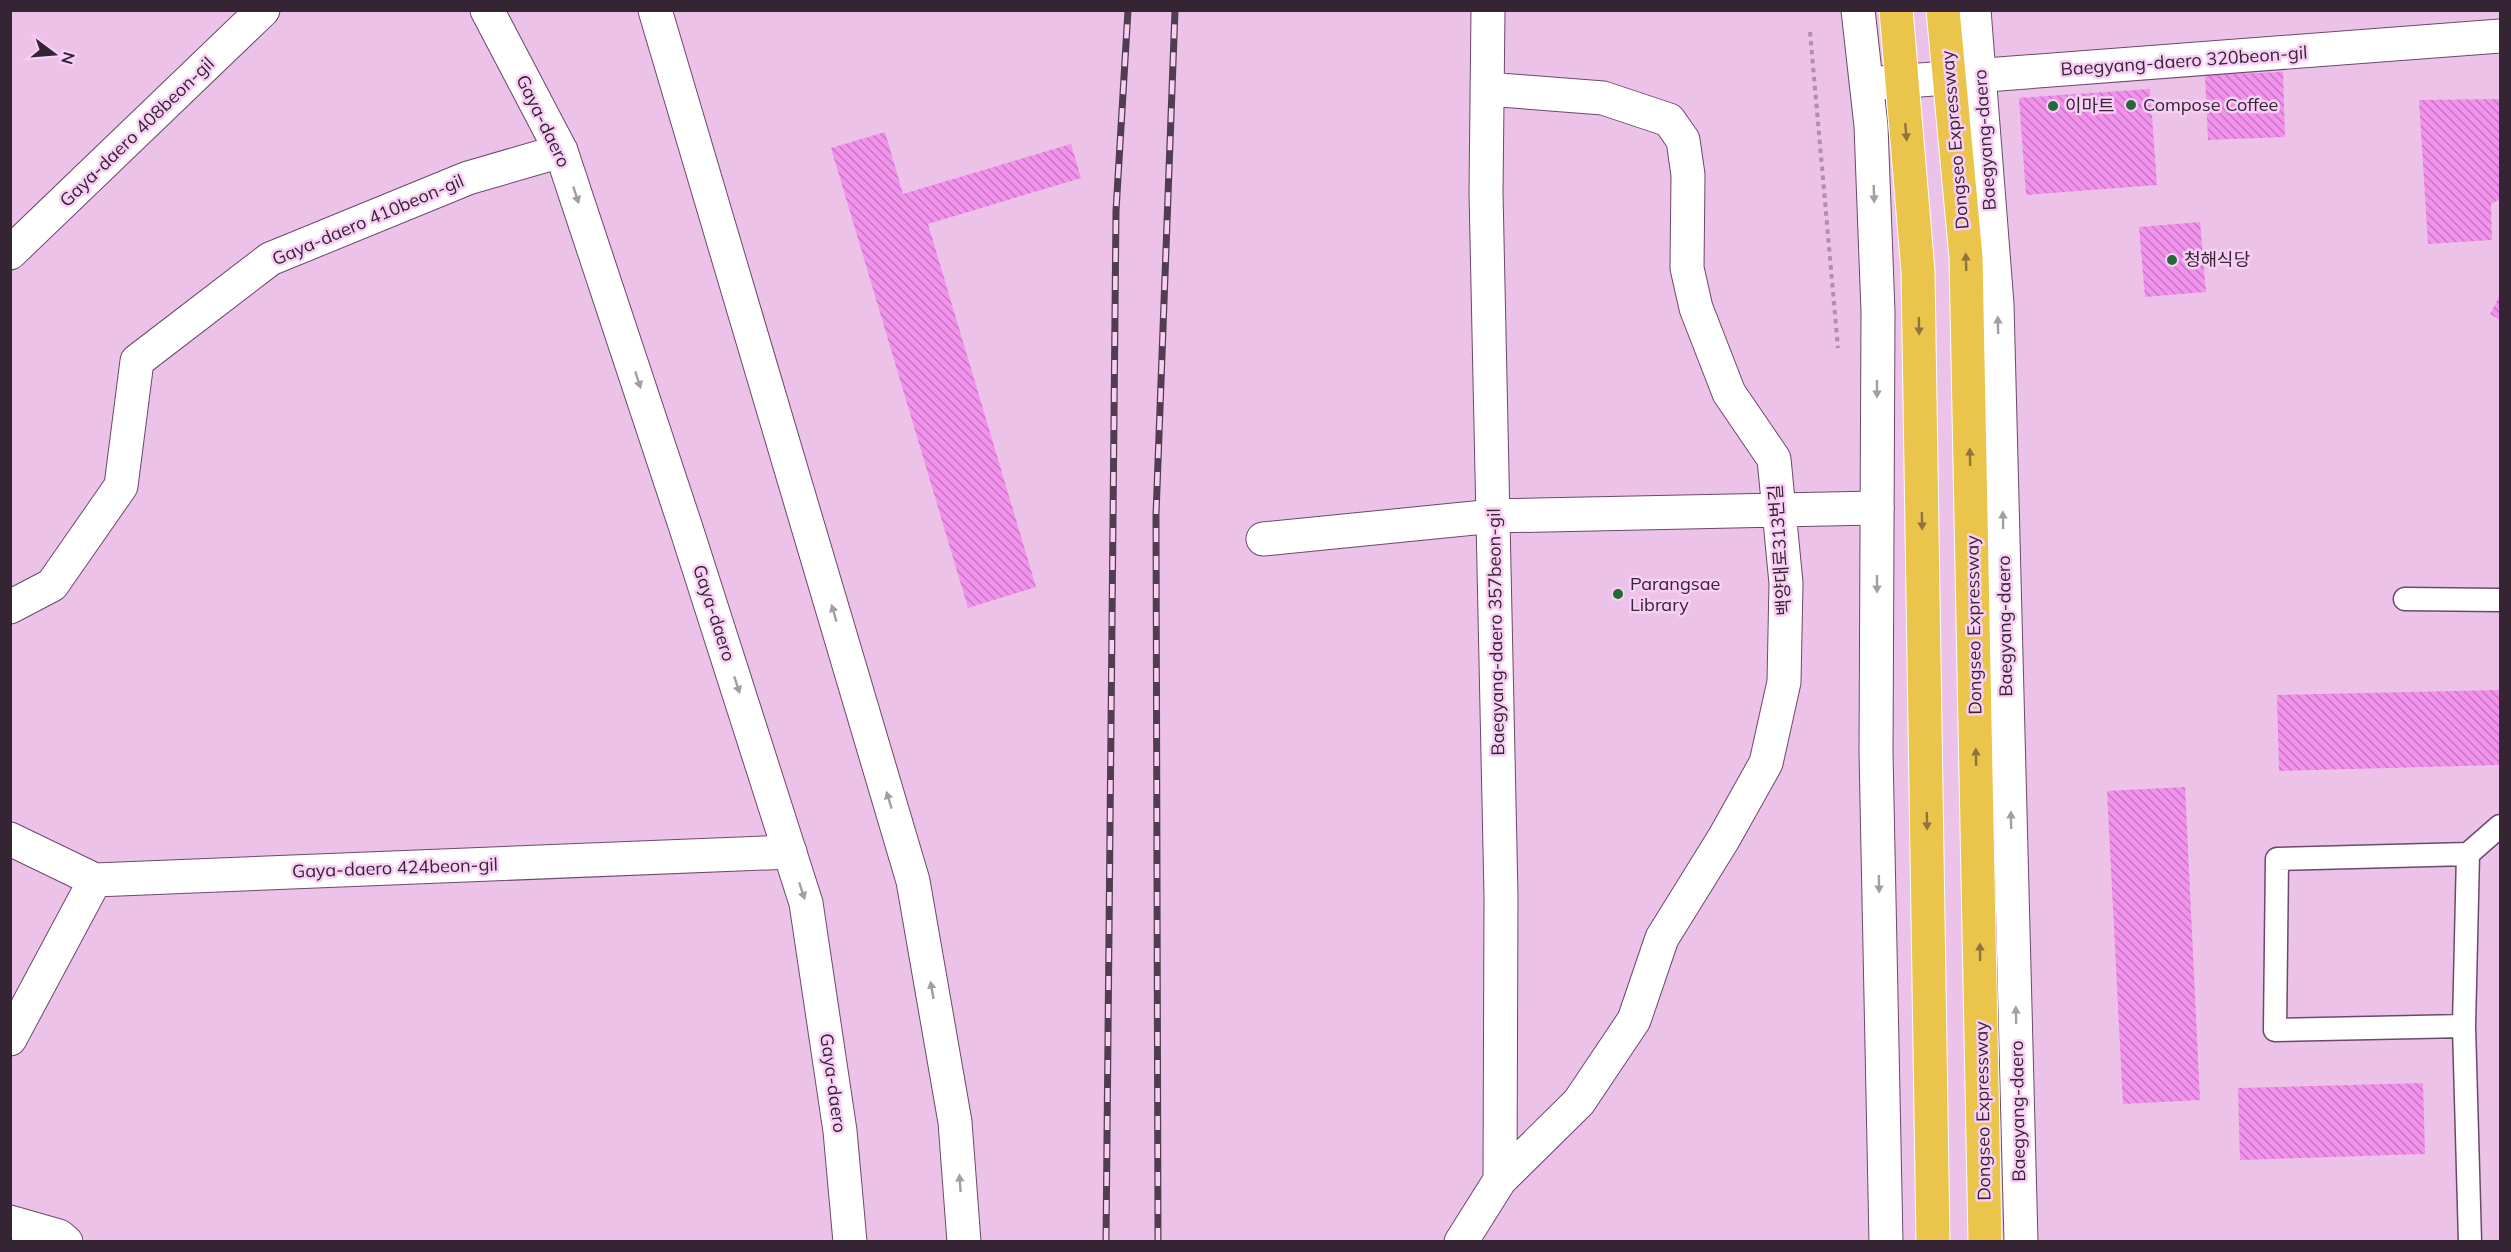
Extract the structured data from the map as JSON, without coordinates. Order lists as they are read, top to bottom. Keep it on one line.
{"streets":{"highway":["Dongseo Expressway"],"street":["Baegyang-daero 320beon-gil","Gaya-daero","Gaya-daero 408beon-gil","Baegyang-daero","Gaya-daero 410beon-gil","백양대로313번길","Baegyang-daero 357beon-gil","Gaya-daero 424beon-gil"]},"crossings":[["Baegyang-daero 320beon-gil","Baegyang-daero"],["Gaya-daero","Gaya-daero 410beon-gil"],["Gaya-daero","Gaya-daero 424beon-gil"],["백양대로313번길","Baegyang-daero 357beon-gil"]],"places":["Compose Coffee","이마트","청해식당","Parangsae Library"],"north":"right"}
